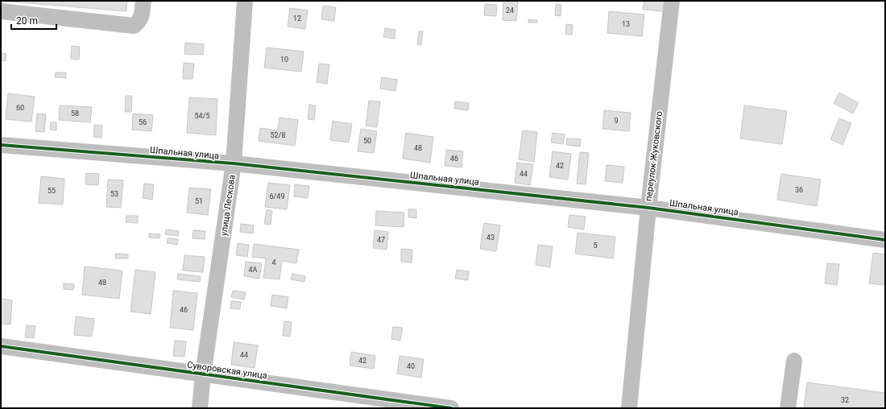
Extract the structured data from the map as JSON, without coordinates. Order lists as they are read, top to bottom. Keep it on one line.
{"streets":{"street":["Шпальная улица","переулок Жуковского","улица Лескова","Суворовская улица"]},"crossings":[["Шпальная улица","переулок Жуковского"],["Шпальная улица","улица Лескова"],["улица Лескова","Суворовская улица"]],"house_numbers":["24","12","13","10","60","58","54/5","9","56","52/8","50","48","46","42","44","36","55","53","6/49","51","43","47","5","4","4А","48","46","44","42","40","32"],"scale_bar":"20 m"}
